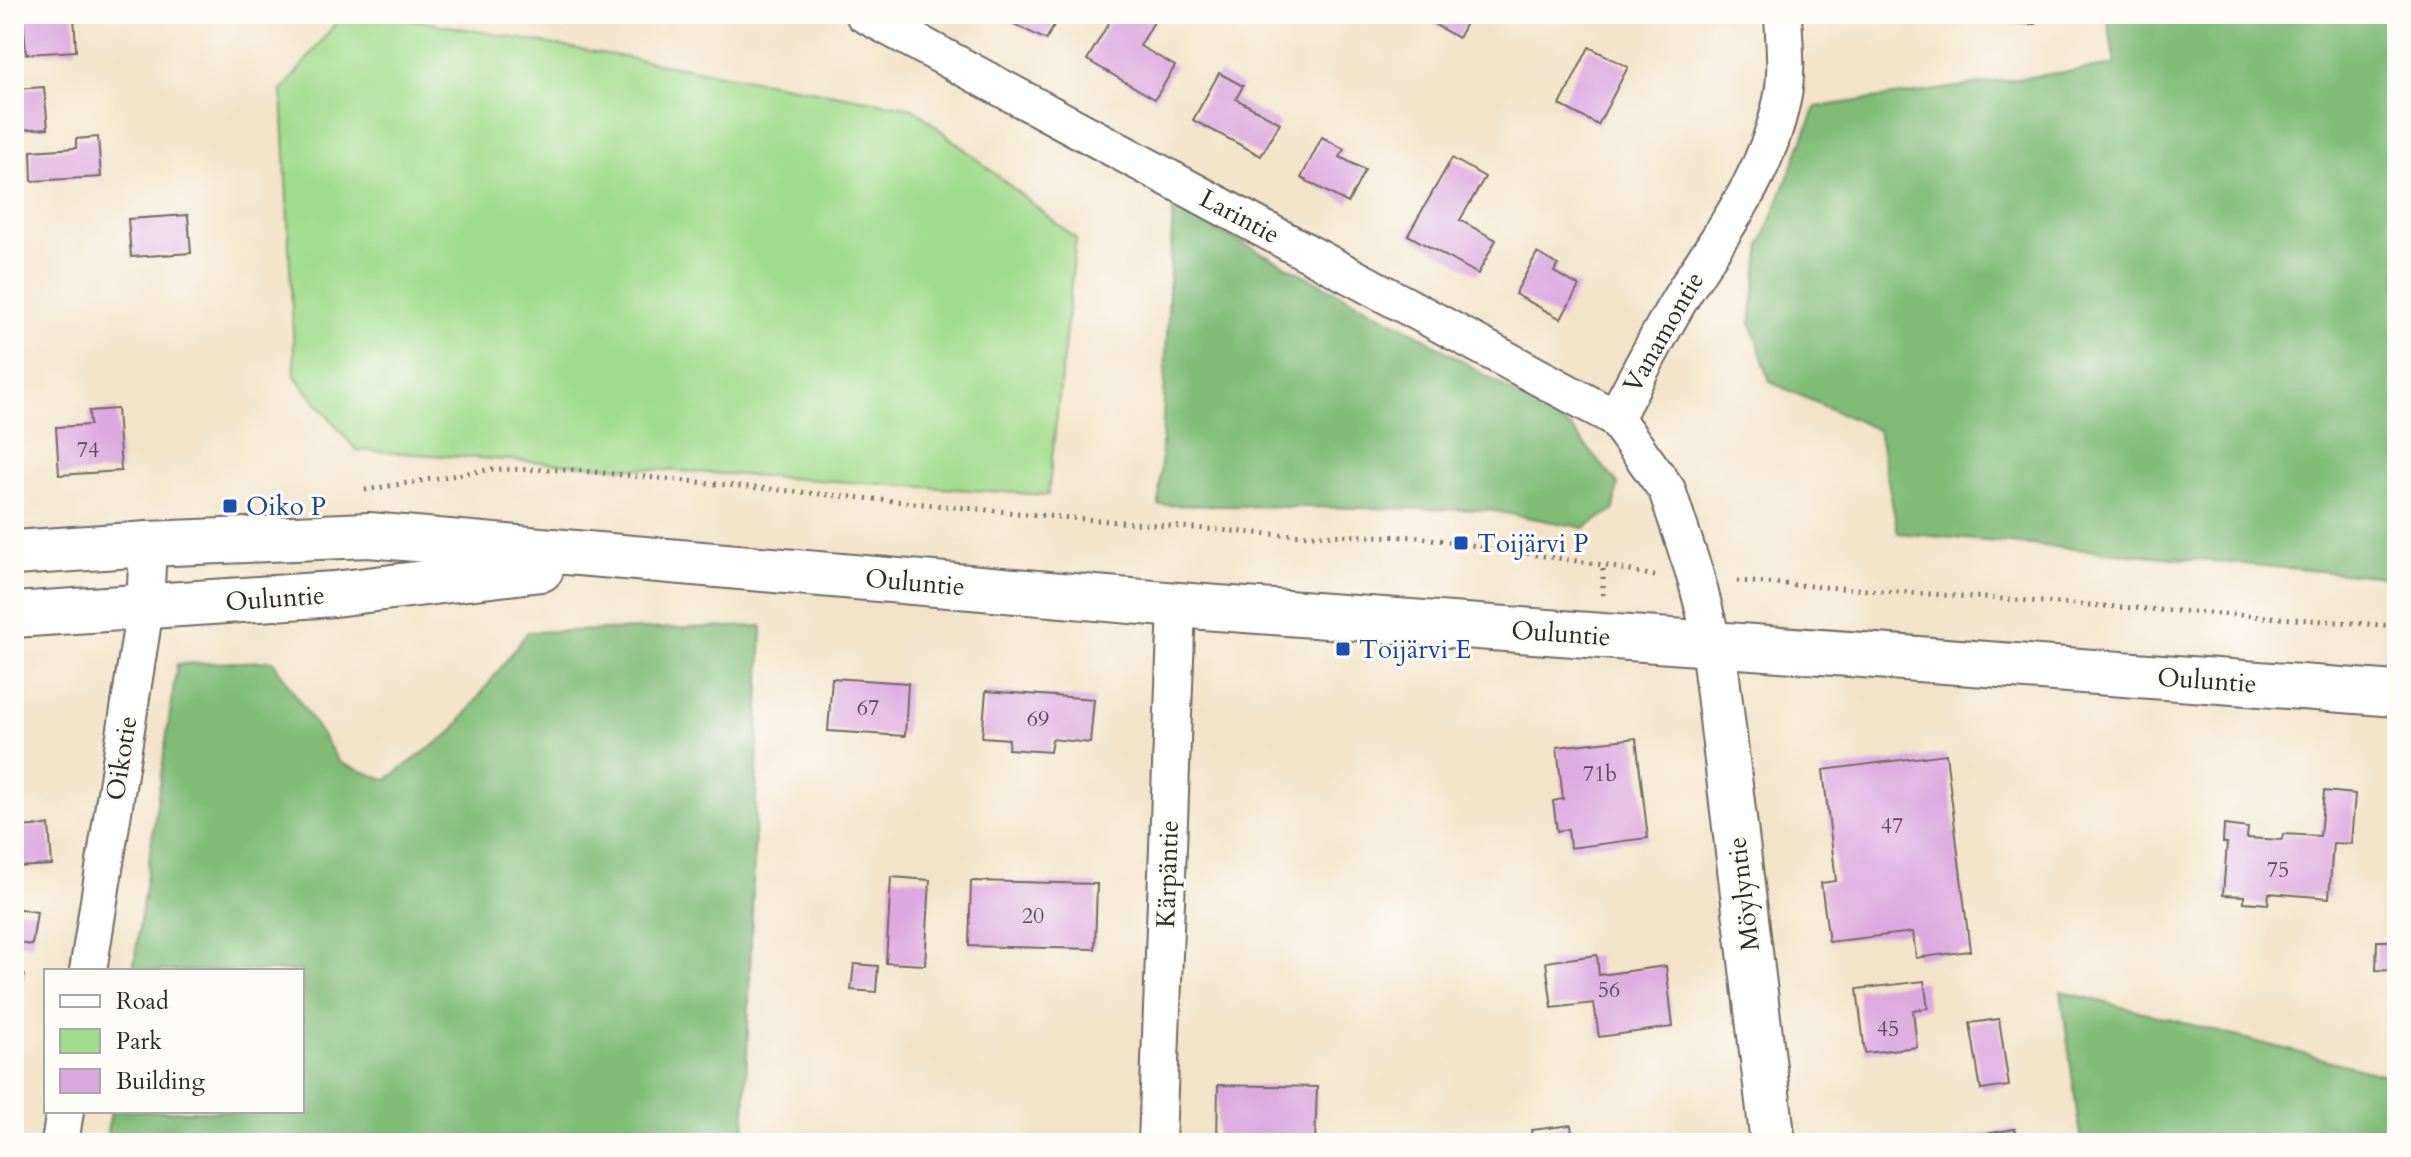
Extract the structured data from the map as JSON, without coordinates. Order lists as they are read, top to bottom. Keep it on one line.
{"streets":{"main road":["Ouluntie","Möylyntie"],"street":["Larintie","Vanamontie","Oikotie","Kärpäntie"]},"crossings":[["Larintie","Vanamontie"],["Vanamontie","Ouluntie"],["Vanamontie","Möylyntie"],["Ouluntie","Oikotie"],["Ouluntie","Kärpäntie"],["Ouluntie","Möylyntie"]],"places":{"transit":["Oiko P","Toijärvi P","Toijärvi E"]},"house_numbers":["74","67","69","71b","47","75","20","56","45"],"legend":["Road","Park","Building"]}
